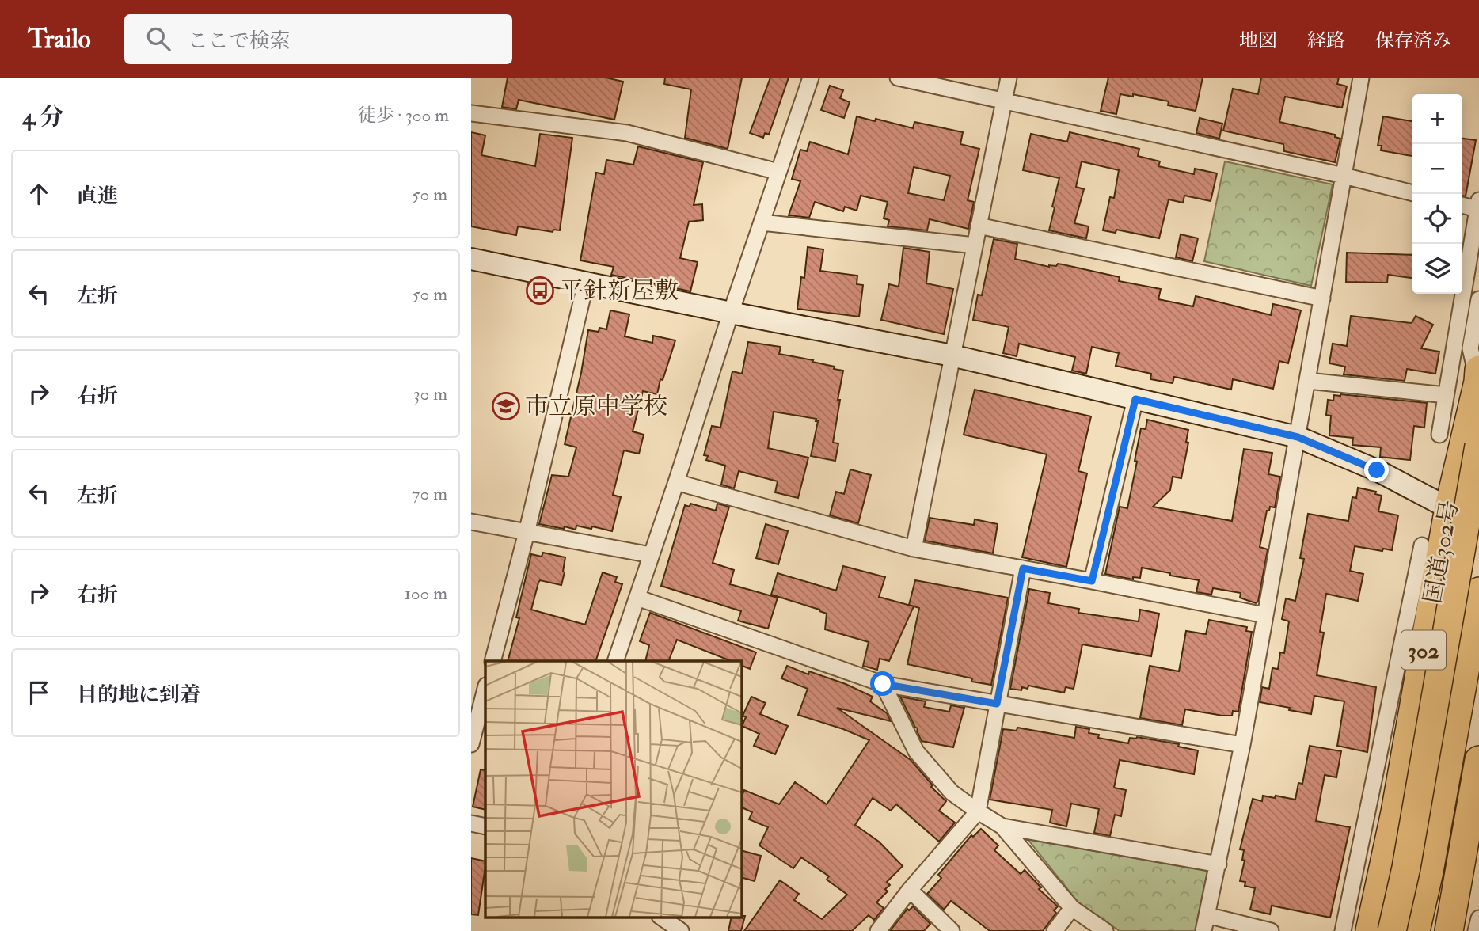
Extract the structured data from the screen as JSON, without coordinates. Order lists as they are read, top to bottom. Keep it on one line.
{"streets":{"highway":["国道302号","302"]},"places":{"bus stop":["平針新屋敷"],"school or university":["市立原中学校"]},"page":{"header":"Trailo","search":"ここで検索","nav":["地図","経路","保存済み"],"heading":["4 分","徒歩 · 300 m"],"map_buttons":["+","−"],"list":[["直進","50 m"],["左折","50 m"],["右折","30 m"],["左折","70 m"],["右折","100 m"],"目的地に到着"]}}
